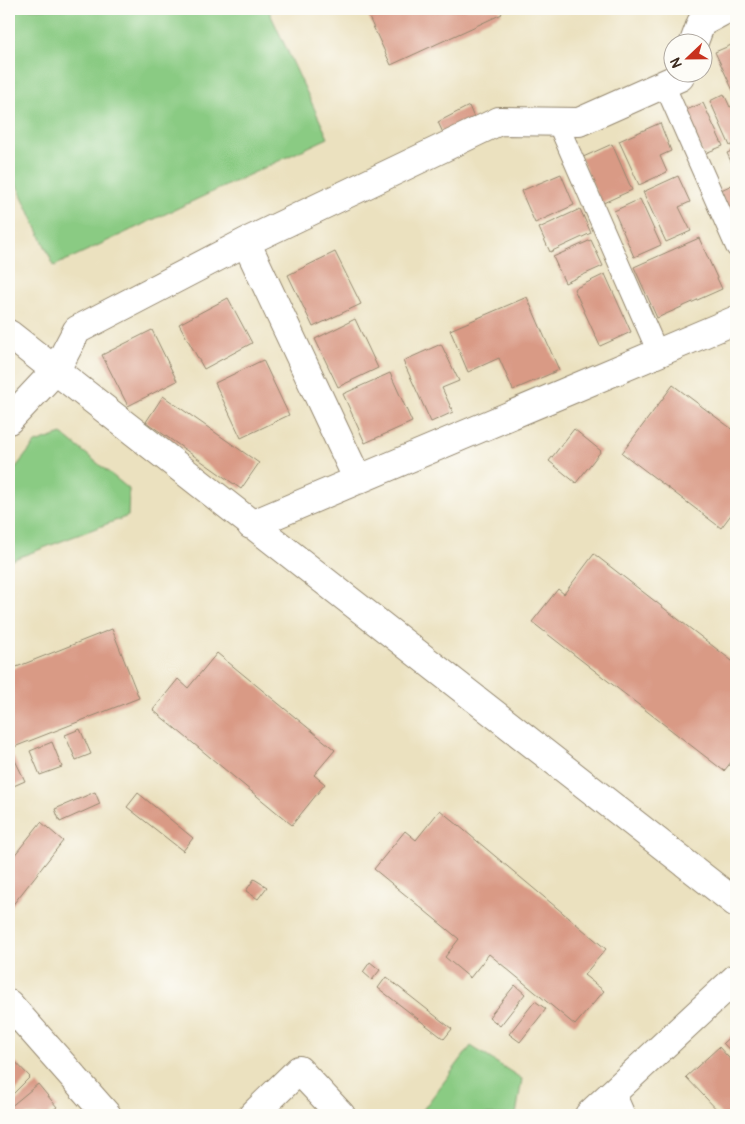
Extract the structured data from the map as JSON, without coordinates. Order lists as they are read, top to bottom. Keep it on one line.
{"north":"left"}
